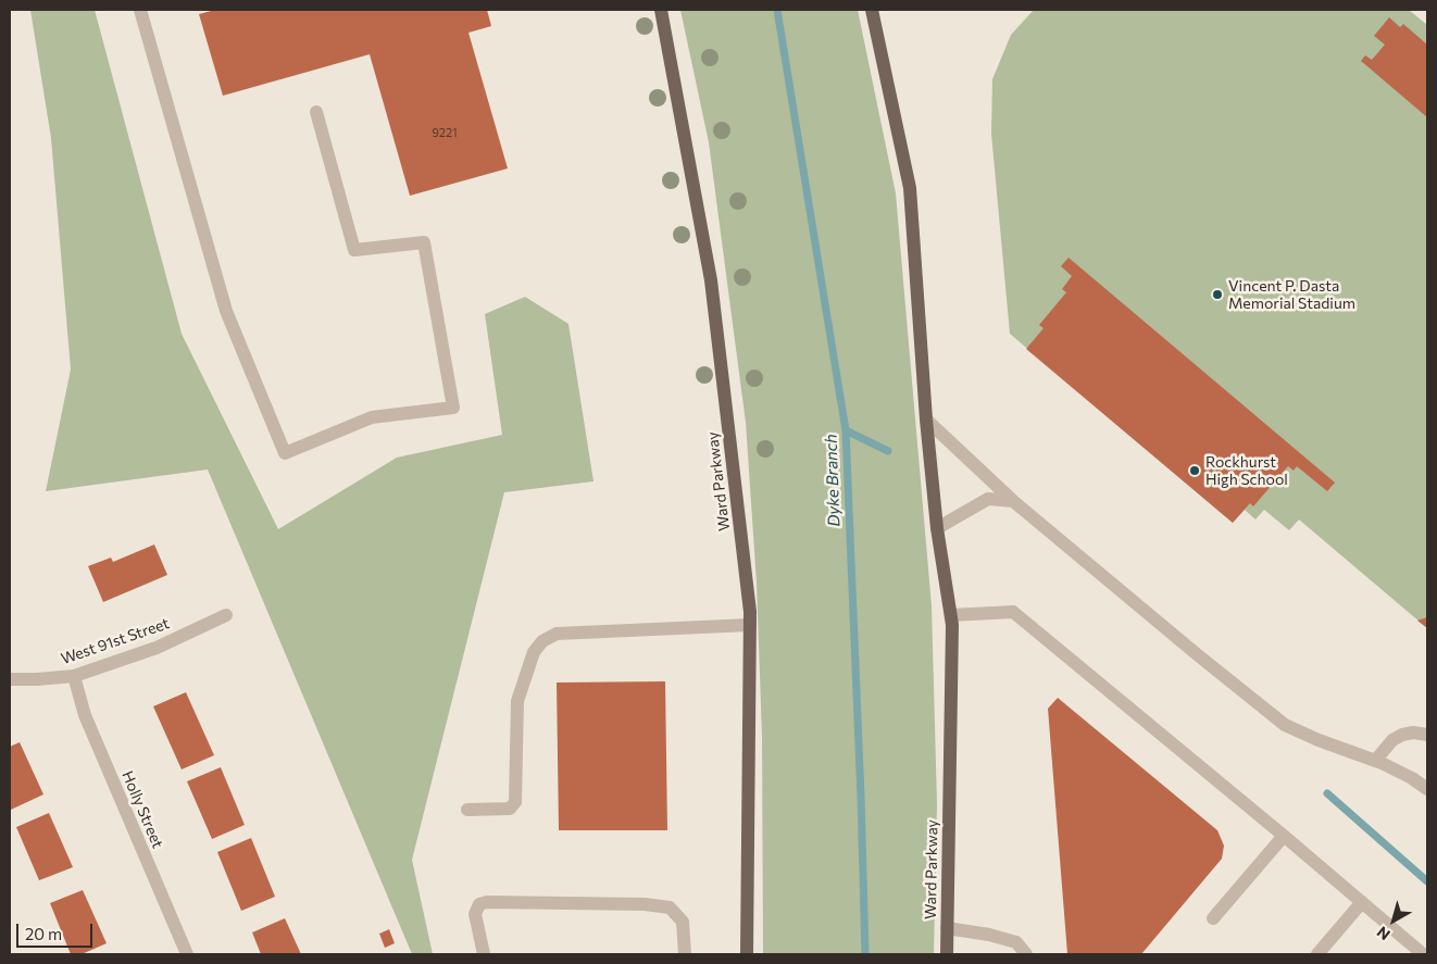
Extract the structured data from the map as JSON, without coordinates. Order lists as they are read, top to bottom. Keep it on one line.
{"streets":{"main road":["Ward Parkway"],"street":["West 91st Street","Holly Street"]},"crossings":[["West 91st Street","Holly Street"]],"water":["Dyke Branch"],"places":["Vincent P. Dasta Memorial Stadium","Rockhurst High School"],"house_numbers":["9221"],"scale_bar":"20 m","north":"bottom left"}
